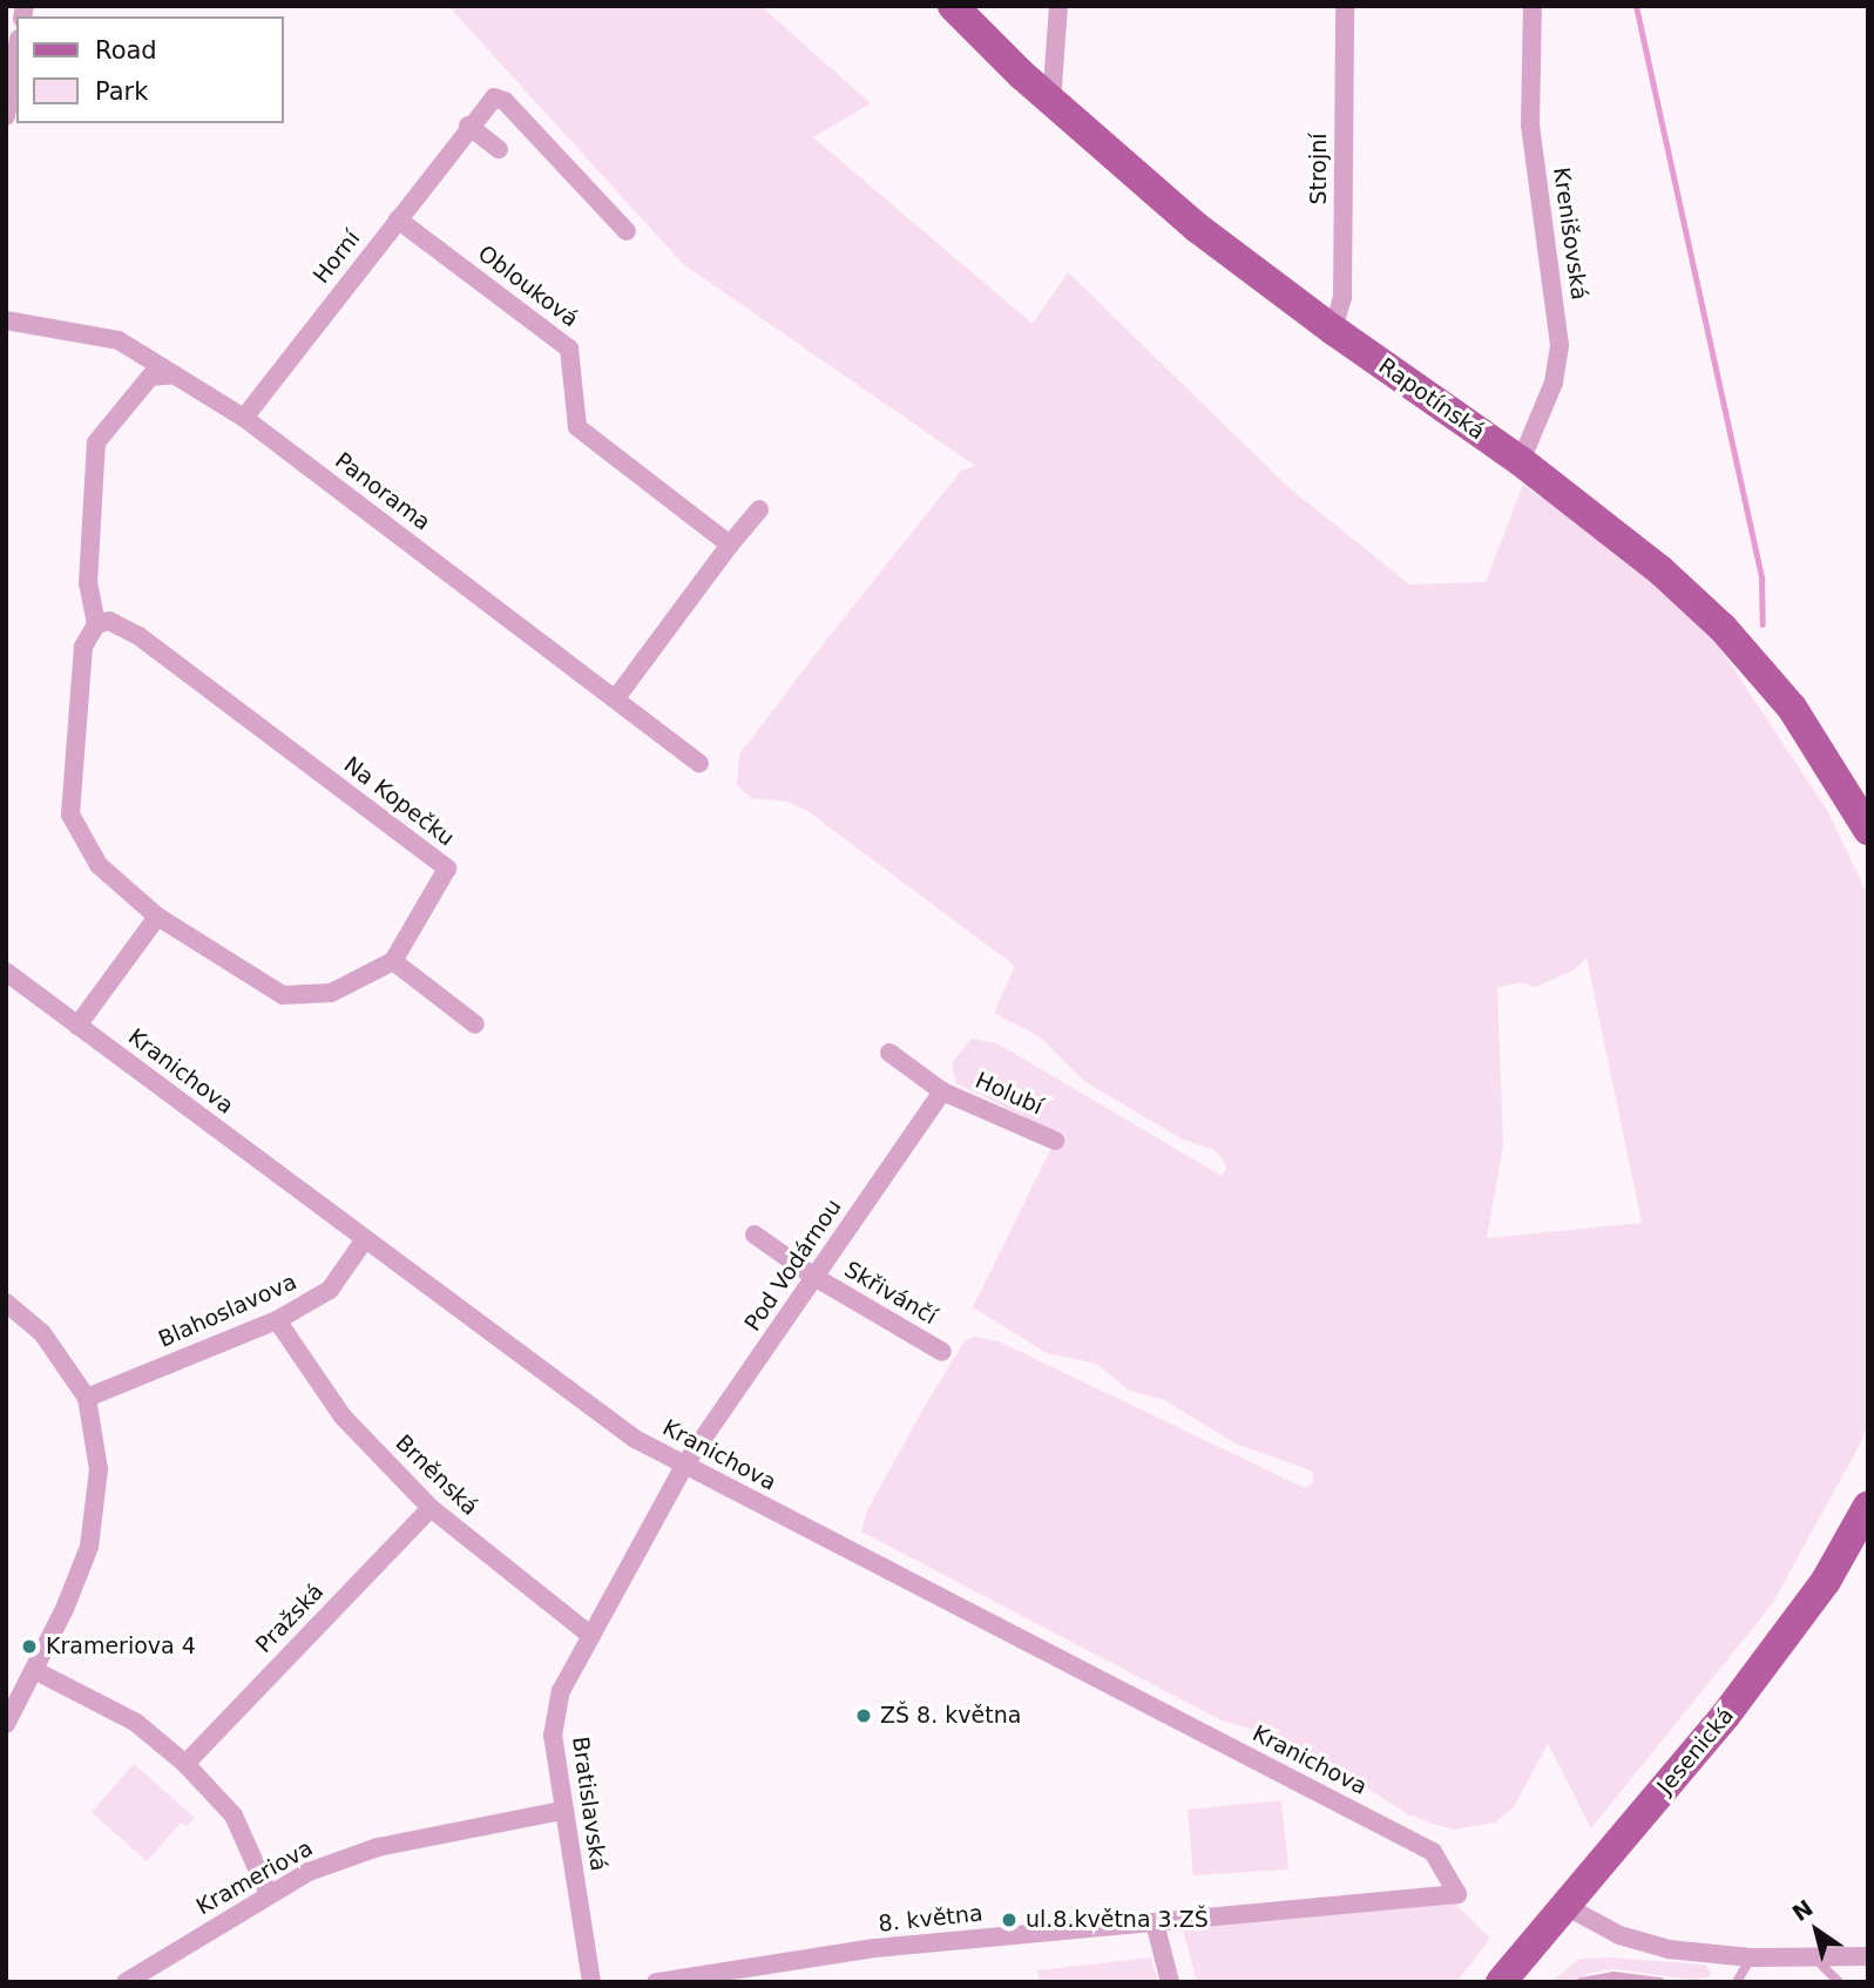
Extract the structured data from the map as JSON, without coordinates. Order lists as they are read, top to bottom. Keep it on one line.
{"streets":{"main road":["Rapotínská","Jesenická"],"street":["Strojní","Krenišovská","Horní","Oblouková","Panorama","Na Kopečku","Kranichova","Holubí","Pod Vodárnou","Skřivánčí","Blahoslavova","Brněnská","Pražská","Bratislavská","Krameriova","8. května"]},"crossings":[["Strojní","Rapotínská"],["Krenišovská","Rapotínská"],["Horní","Oblouková"],["Horní","Panorama"],["Kranichova","Pod Vodárnou"],["Kranichova","Blahoslavova"],["Kranichova","Bratislavská"],["Kranichova","8. května"],["Holubí","Pod Vodárnou"],["Pod Vodárnou","Skřivánčí"],["Pod Vodárnou","Bratislavská"],["Blahoslavova","Brněnská"],["Brněnská","Pražská"],["Brněnská","Bratislavská"],["Bratislavská","Krameriova"]],"places":["Krameriova 4","ZŠ 8. května","ul.8.května 3.ZŠ"],"legend":["Road","Park"],"north":"top left"}
